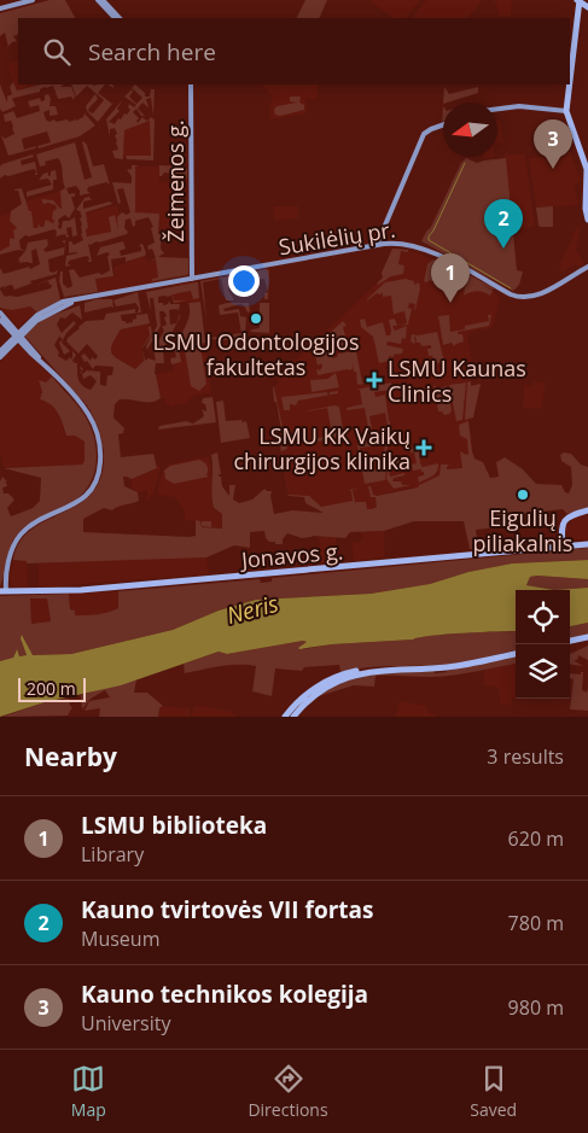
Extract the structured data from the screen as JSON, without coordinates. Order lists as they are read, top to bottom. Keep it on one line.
{"streets":{"main road":["Žeimenos g.","Sukilėlių pr.","Jonavos g."]},"crossings":[["Žeimenos g.","Sukilėlių pr."]],"water":["Neris"],"places":{"other":["LSMU Odontologijos fakultetas","Eigulių piliakalnis"],"health":["LSMU Kaunas Clinics","LSMU KK Vaikų chirurgijos klinika"]},"scale_bar":"200 m","north":"left","page":{"search":"Search here","pins":["3","2","1"],"scale":"200 m","heading":["Nearby","3 results"],"list":[{"mark":"1","name":"LSMU biblioteka","note":"Library","value":"620 m"},{"mark":"2","name":"Kauno tvirtovės VII fortas","note":"Museum","value":"780 m"},{"mark":"3","name":"Kauno technikos kolegija","note":"University","value":"980 m"}],"nav":["Map","Directions","Saved"]}}
